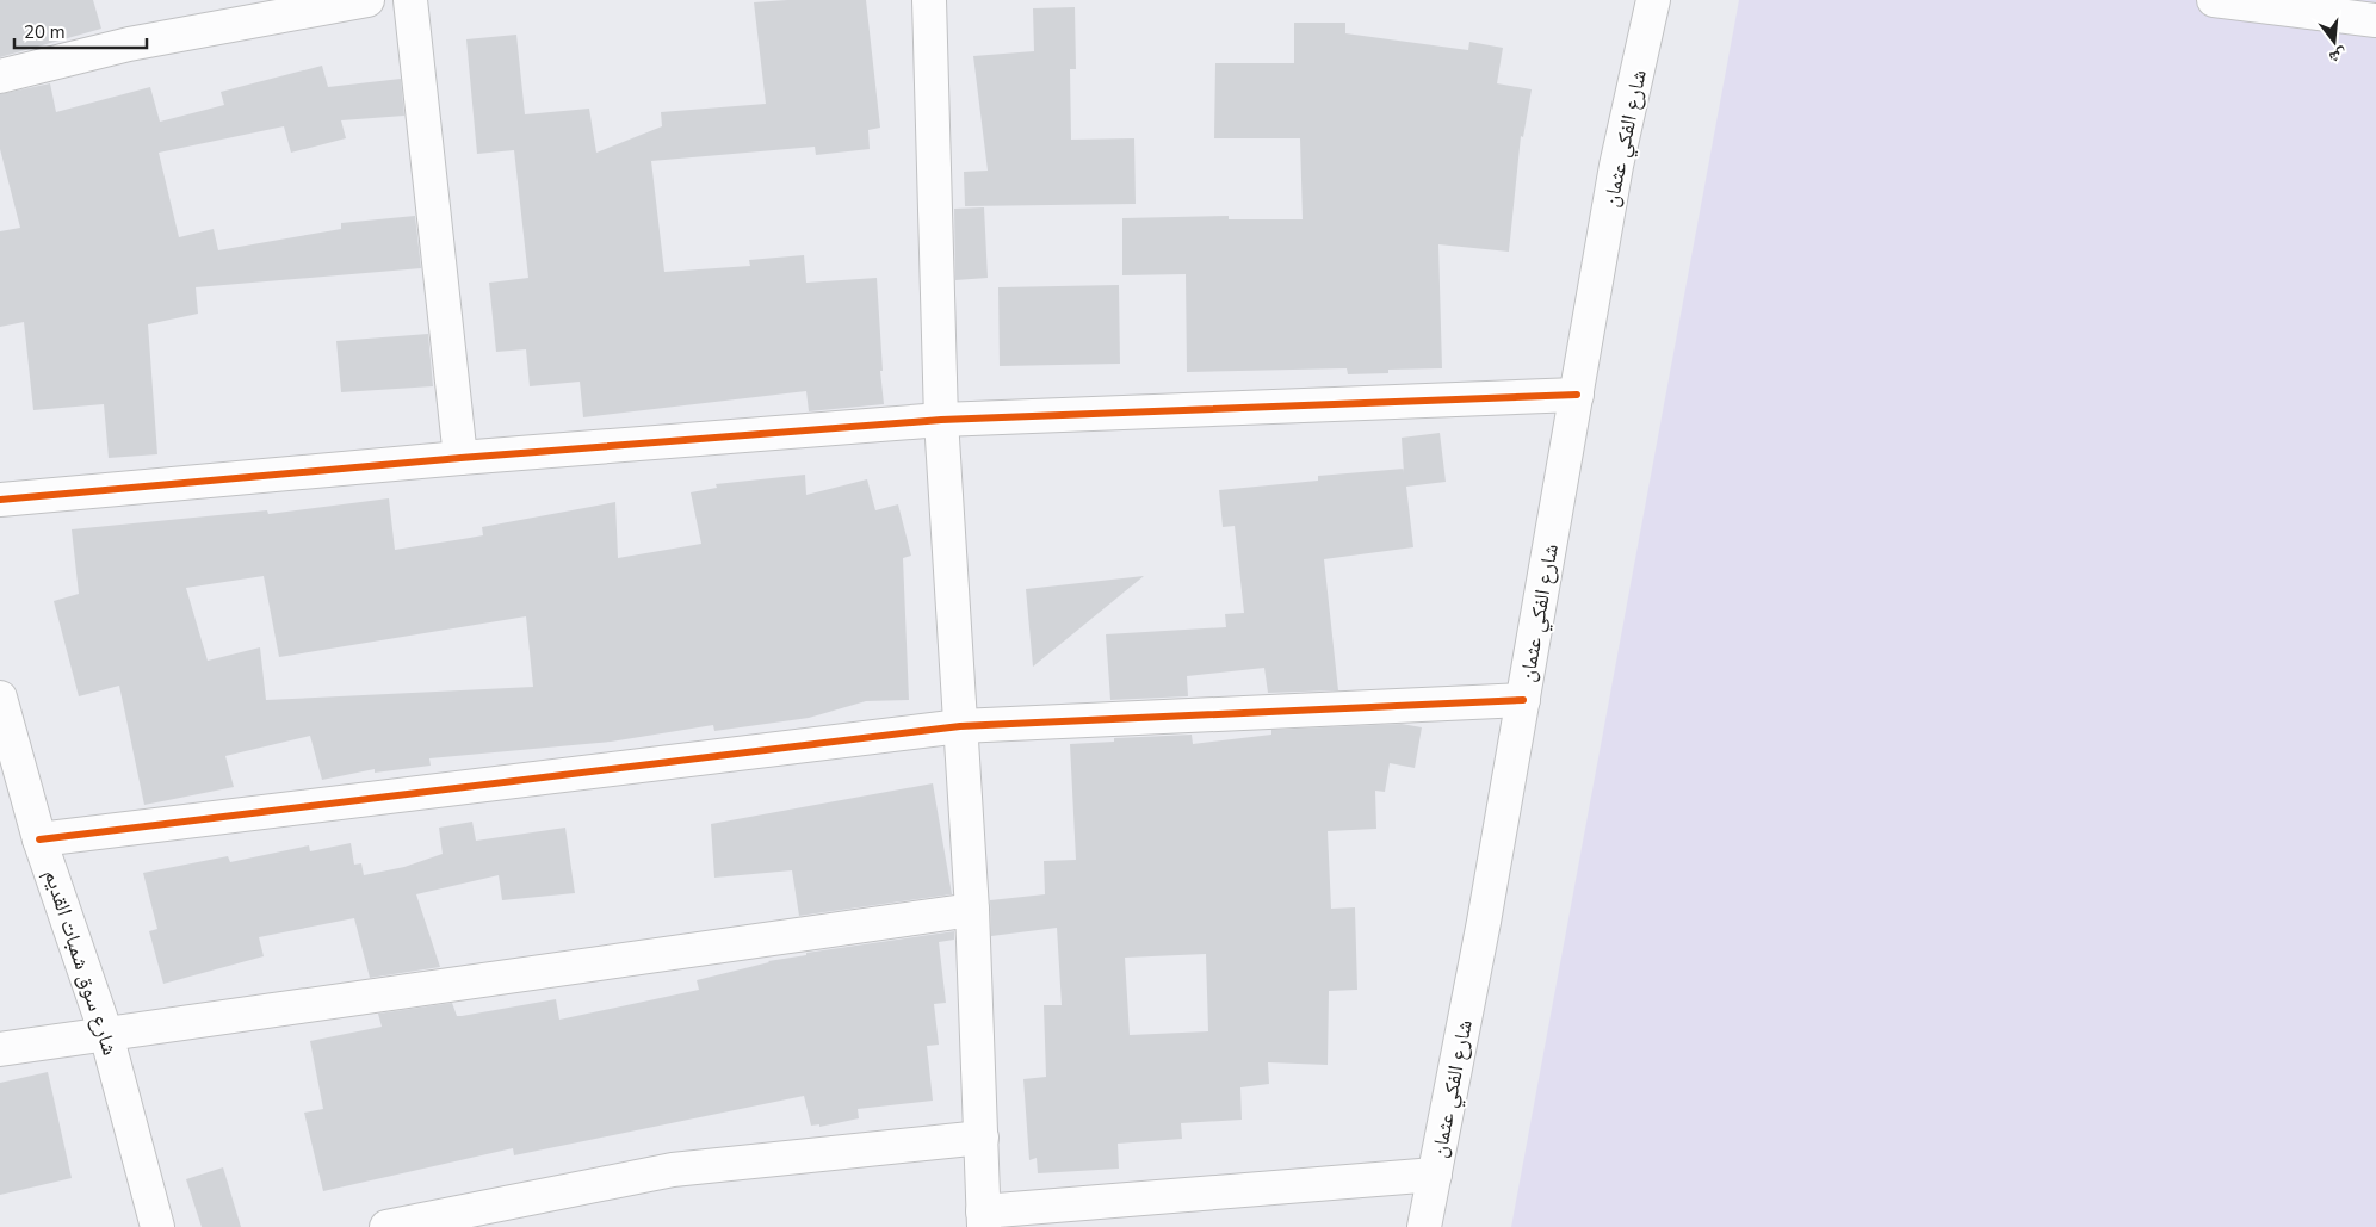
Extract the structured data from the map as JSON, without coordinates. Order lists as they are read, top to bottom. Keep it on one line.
{"streets":{"street":["شارع الفكي عثمان","شارع سوق شمبات القديم"]},"scale_bar":"20 m","north":"bottom"}
